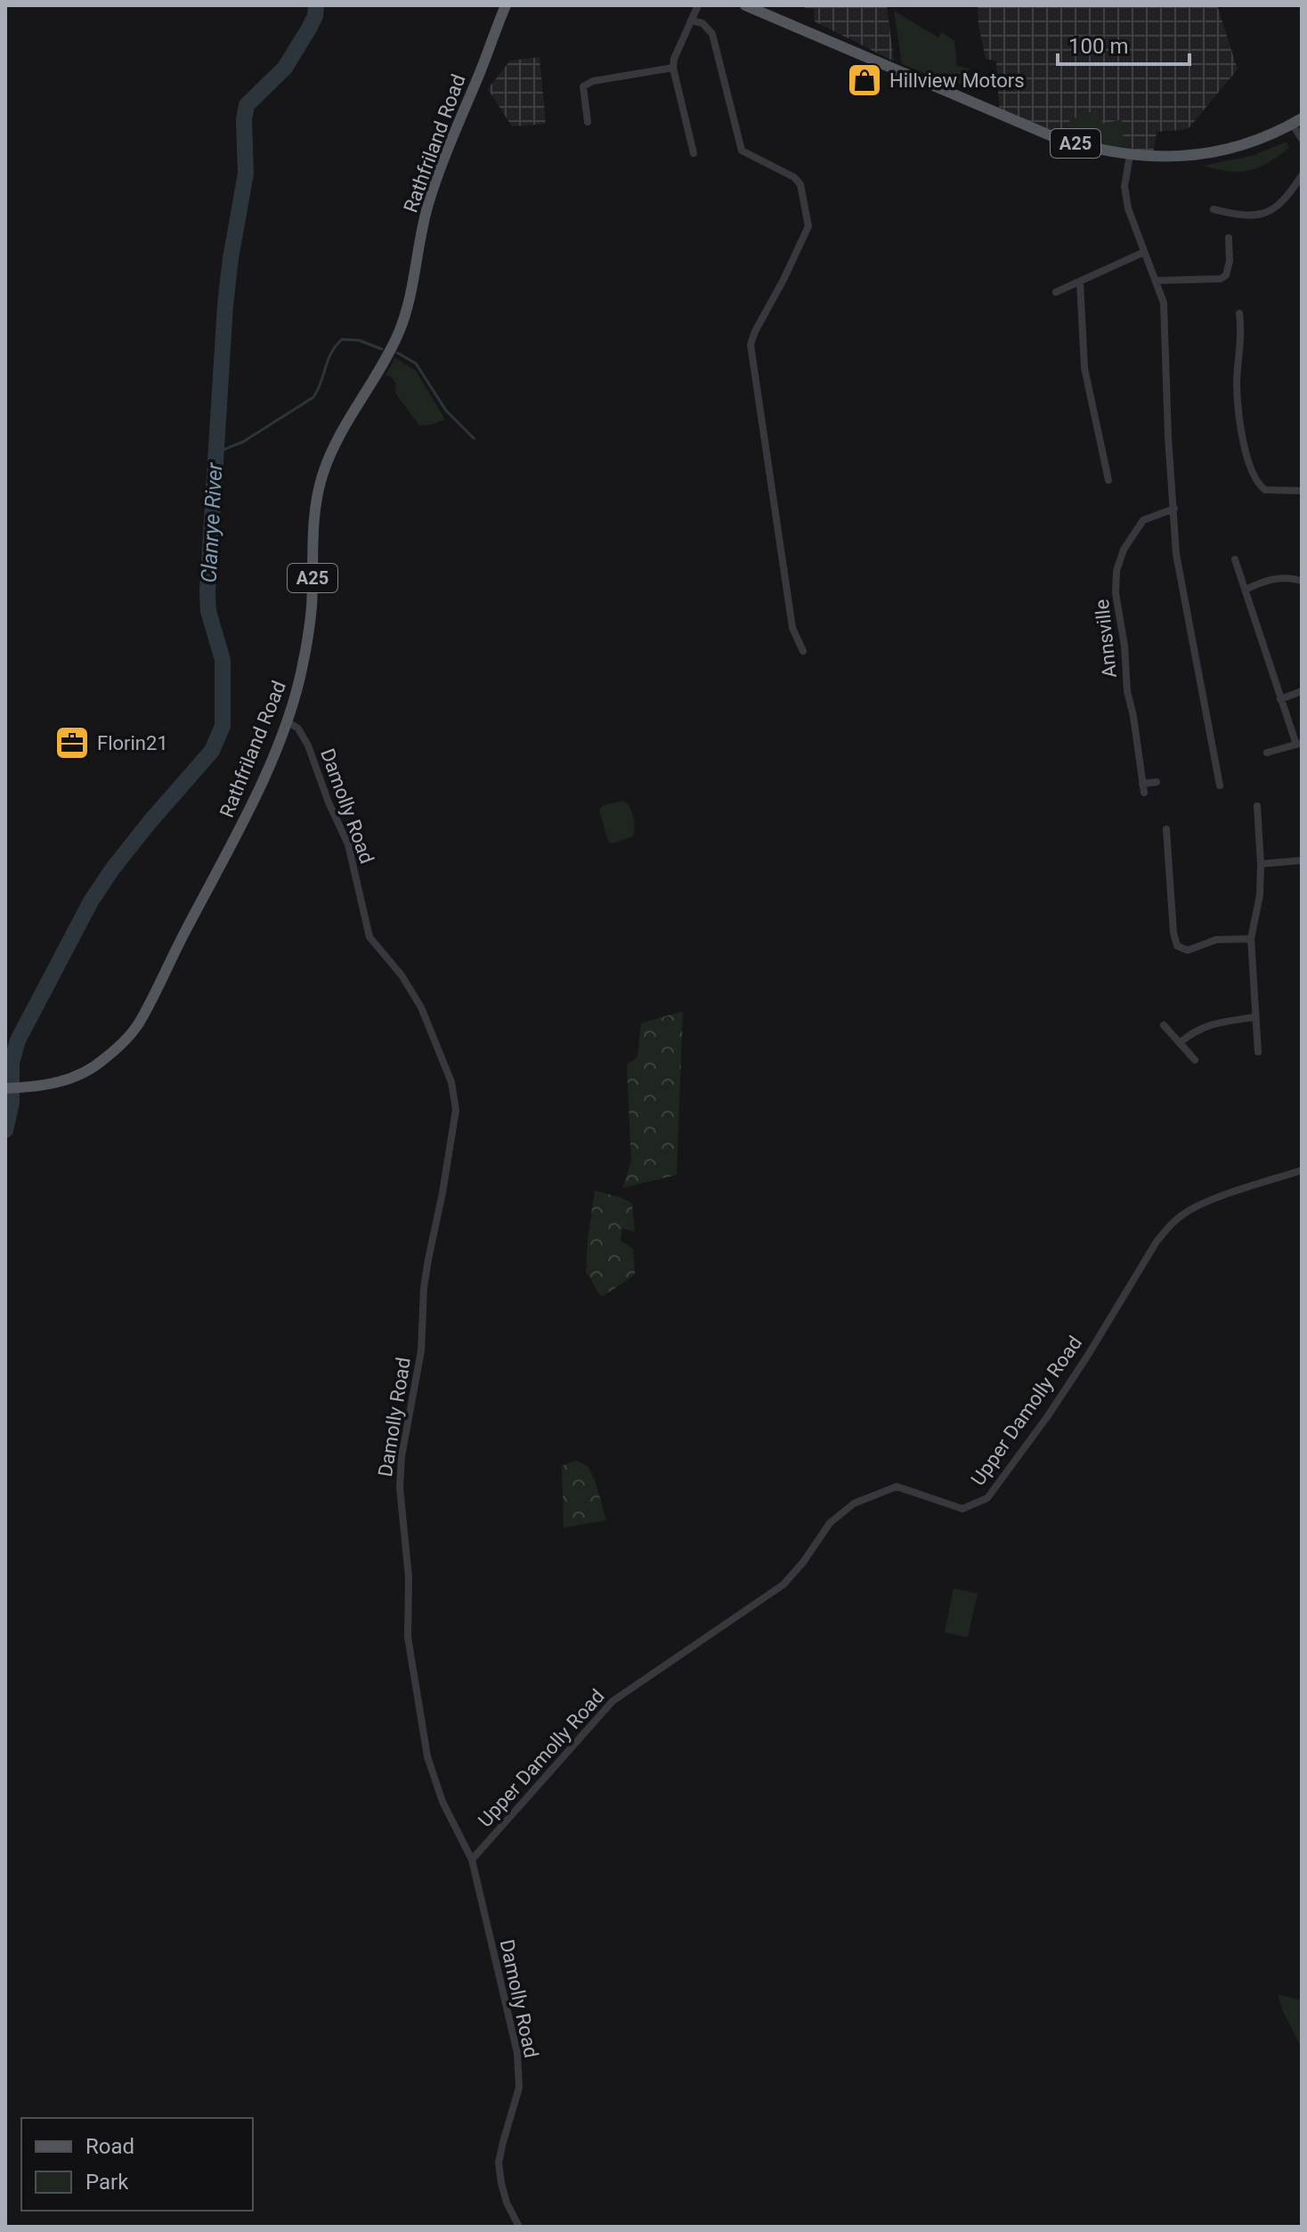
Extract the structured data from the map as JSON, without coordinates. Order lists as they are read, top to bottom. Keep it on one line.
{"streets":{"main road":["Rathfriland Road","A25"],"street":["Annsville","Damolly Road","Upper Damolly Road"]},"crossings":[["Rathfriland Road","Damolly Road"],["Damolly Road","Upper Damolly Road"]],"water":["Clanrye River"],"places":{"shop":["Hillview Motors"],"office":["Florin21"]},"legend":["Road","Park"],"scale_bar":"100 m"}
